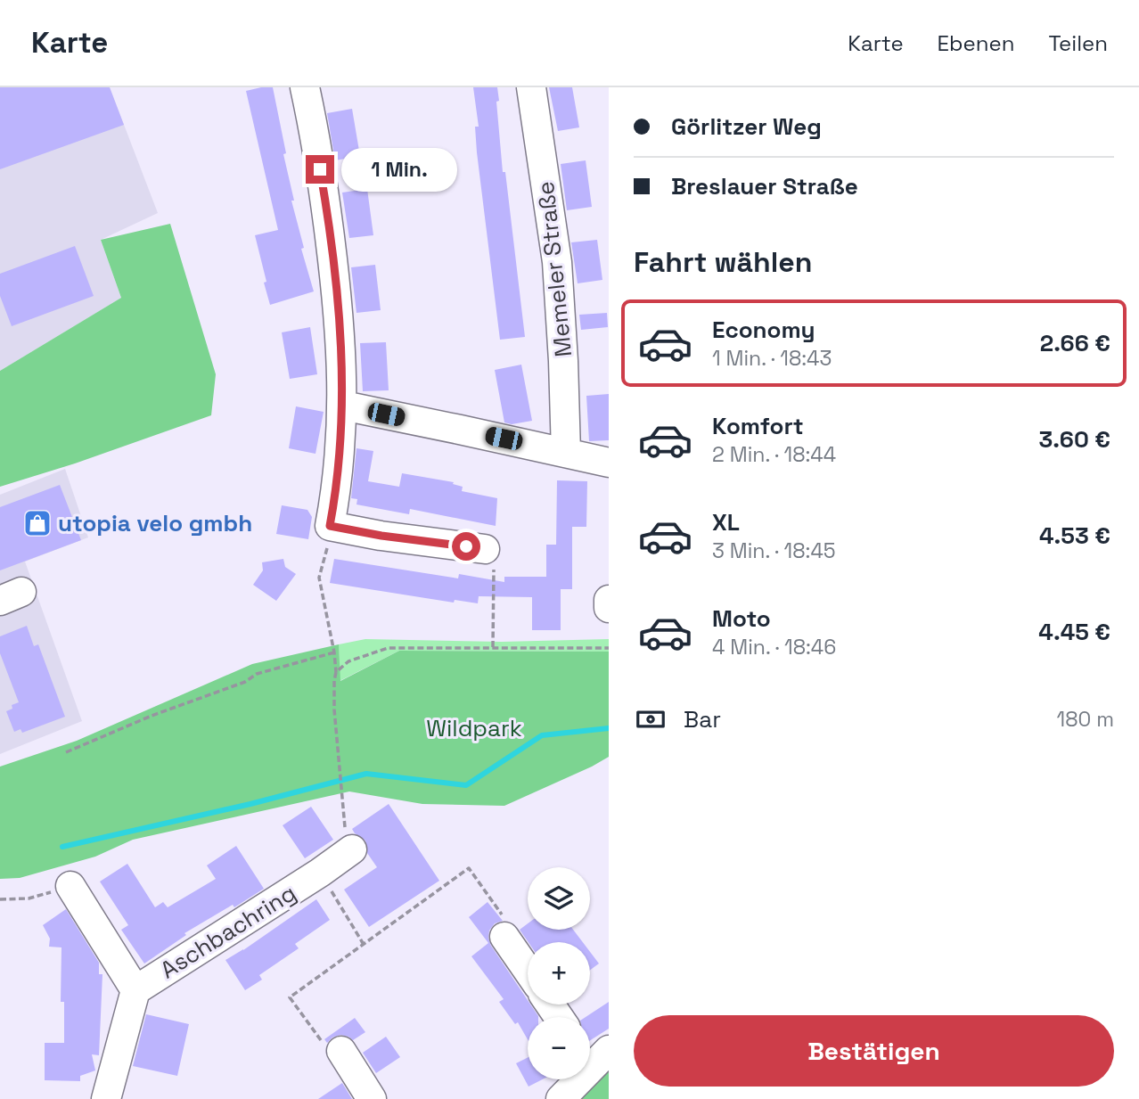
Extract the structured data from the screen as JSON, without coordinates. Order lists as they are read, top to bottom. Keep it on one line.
{"streets":{"street":["Memeler Straße","Aschbachring"]},"parks":["Wildpark"],"places":{"shop":["utopia velo gmbh"]},"page":{"header":"Karte","nav":["Karte","Ebenen","Teilen"],"banner":["Görlitzer Weg","Breslauer Straße"],"bubble":"1 Min.","heading":"Fahrt wählen","list":[{"name":"Economy","note":"1 Min. · 18:43","value":"2.66 €"},{"name":"Komfort","note":"2 Min. · 18:44","value":"3.60 €"},{"name":"XL","note":"3 Min. · 18:45","value":"4.53 €"},{"name":"Moto","note":"4 Min. · 18:46","value":"4.45 €"}],"pay":["Bar","180 m"],"map_buttons":["+","−"],"buttons":"Bestätigen"}}
